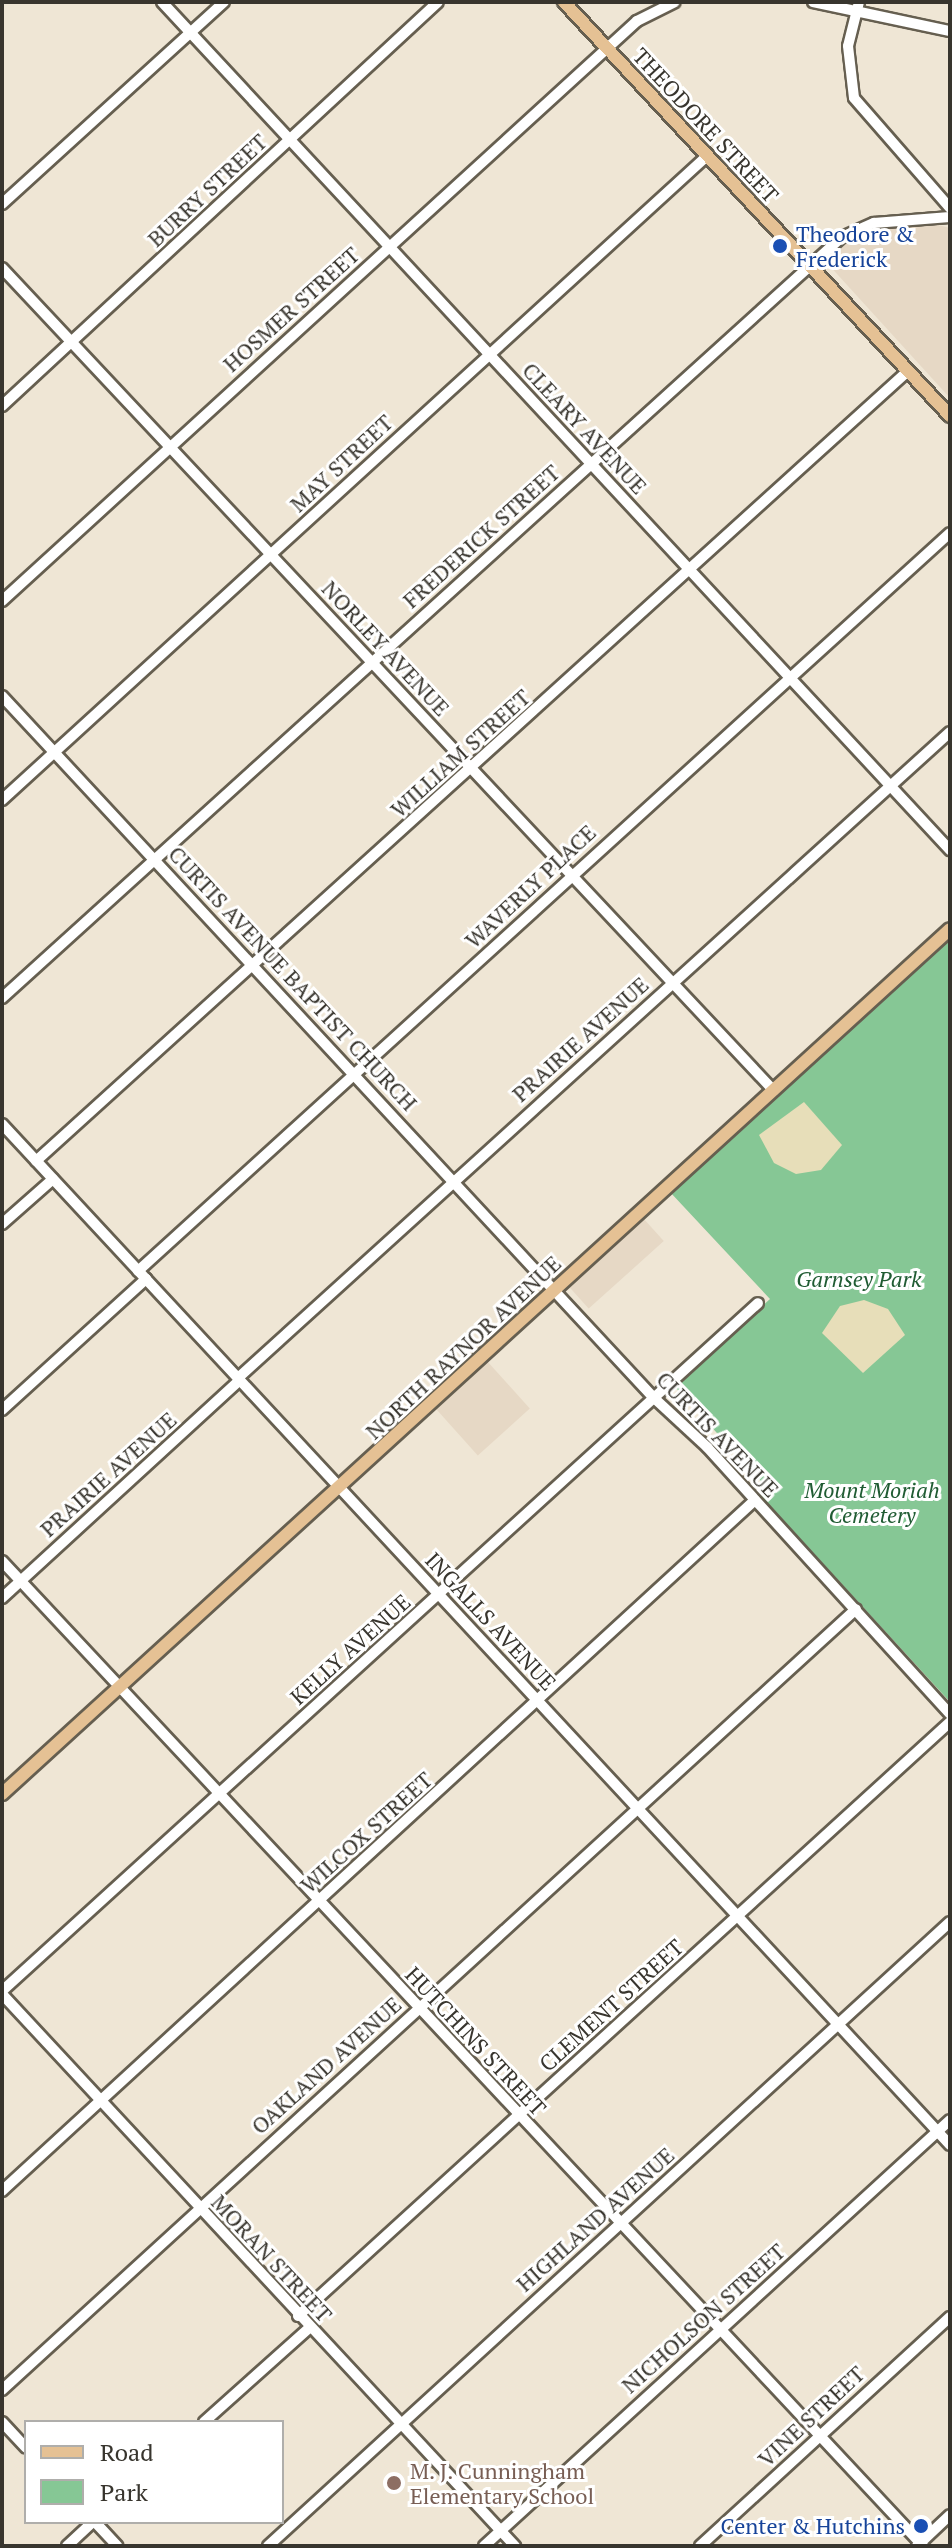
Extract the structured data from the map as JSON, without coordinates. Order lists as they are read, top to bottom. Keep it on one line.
{"streets":{"main road":["THEODORE STREET","NORTH RAYNOR AVENUE"],"street":["BURRY STREET","HOSMER STREET","CLEARY AVENUE","MAY STREET","FREDERICK STREET","NORLEY AVENUE","WILLIAM STREET","WAVERLY PLACE","CURTIS AVENUE BAPTIST CHURCH","PRAIRIE AVENUE","CURTIS AVENUE","INGALLS AVENUE","KELLY AVENUE","WILCOX STREET","CLEMENT STREET","HUTCHINS STREET","OAKLAND AVENUE","HIGHLAND AVENUE","MORAN STREET","NICHOLSON STREET","VINE STREET"]},"crossings":[["THEODORE STREET","HOSMER STREET"],["THEODORE STREET","MAY STREET"],["THEODORE STREET","FREDERICK STREET"],["THEODORE STREET","WILLIAM STREET"],["BURRY STREET","CLEARY AVENUE"],["BURRY STREET","NORLEY AVENUE"],["HOSMER STREET","CLEARY AVENUE"],["HOSMER STREET","NORLEY AVENUE"],["CLEARY AVENUE","MAY STREET"],["CLEARY AVENUE","FREDERICK STREET"],["CLEARY AVENUE","WILLIAM STREET"],["CLEARY AVENUE","WAVERLY PLACE"],["CLEARY AVENUE","PRAIRIE AVENUE"],["MAY STREET","NORLEY AVENUE"],["MAY STREET","CURTIS AVENUE BAPTIST CHURCH"],["FREDERICK STREET","NORLEY AVENUE"],["FREDERICK STREET","CURTIS AVENUE BAPTIST CHURCH"],["NORLEY AVENUE","WILLIAM STREET"],["NORLEY AVENUE","WAVERLY PLACE"],["NORLEY AVENUE","PRAIRIE AVENUE"],["NORLEY AVENUE","NORTH RAYNOR AVENUE"],["WILLIAM STREET","CURTIS AVENUE BAPTIST CHURCH"],["WILLIAM STREET","INGALLS AVENUE"],["WAVERLY PLACE","CURTIS AVENUE BAPTIST CHURCH"],["WAVERLY PLACE","INGALLS AVENUE"],["CURTIS AVENUE BAPTIST CHURCH","PRAIRIE AVENUE"],["CURTIS AVENUE BAPTIST CHURCH","NORTH RAYNOR AVENUE"],["CURTIS AVENUE BAPTIST CHURCH","CURTIS AVENUE"],["PRAIRIE AVENUE","INGALLS AVENUE"],["PRAIRIE AVENUE","HUTCHINS STREET"],["NORTH RAYNOR AVENUE","CURTIS AVENUE"],["NORTH RAYNOR AVENUE","INGALLS AVENUE"],["NORTH RAYNOR AVENUE","HUTCHINS STREET"],["CURTIS AVENUE","KELLY AVENUE"],["CURTIS AVENUE","WILCOX STREET"],["CURTIS AVENUE","OAKLAND AVENUE"],["INGALLS AVENUE","KELLY AVENUE"],["INGALLS AVENUE","WILCOX STREET"],["INGALLS AVENUE","CLEMENT STREET"],["INGALLS AVENUE","OAKLAND AVENUE"],["INGALLS AVENUE","HIGHLAND AVENUE"],["INGALLS AVENUE","NICHOLSON STREET"],["KELLY AVENUE","HUTCHINS STREET"],["KELLY AVENUE","MORAN STREET"],["WILCOX STREET","HUTCHINS STREET"],["WILCOX STREET","MORAN STREET"],["CLEMENT STREET","HUTCHINS STREET"],["CLEMENT STREET","MORAN STREET"],["HUTCHINS STREET","OAKLAND AVENUE"],["HUTCHINS STREET","HIGHLAND AVENUE"],["HUTCHINS STREET","NICHOLSON STREET"],["HUTCHINS STREET","VINE STREET"],["OAKLAND AVENUE","MORAN STREET"],["HIGHLAND AVENUE","MORAN STREET"],["MORAN STREET","NICHOLSON STREET"]],"parks":["Garnsey Park","Mount Moriah Cemetery"],"places":["Theodore & Frederick","M. J. Cunningham Elementary School","Center & Hutchins"],"legend":["Road","Park"]}
